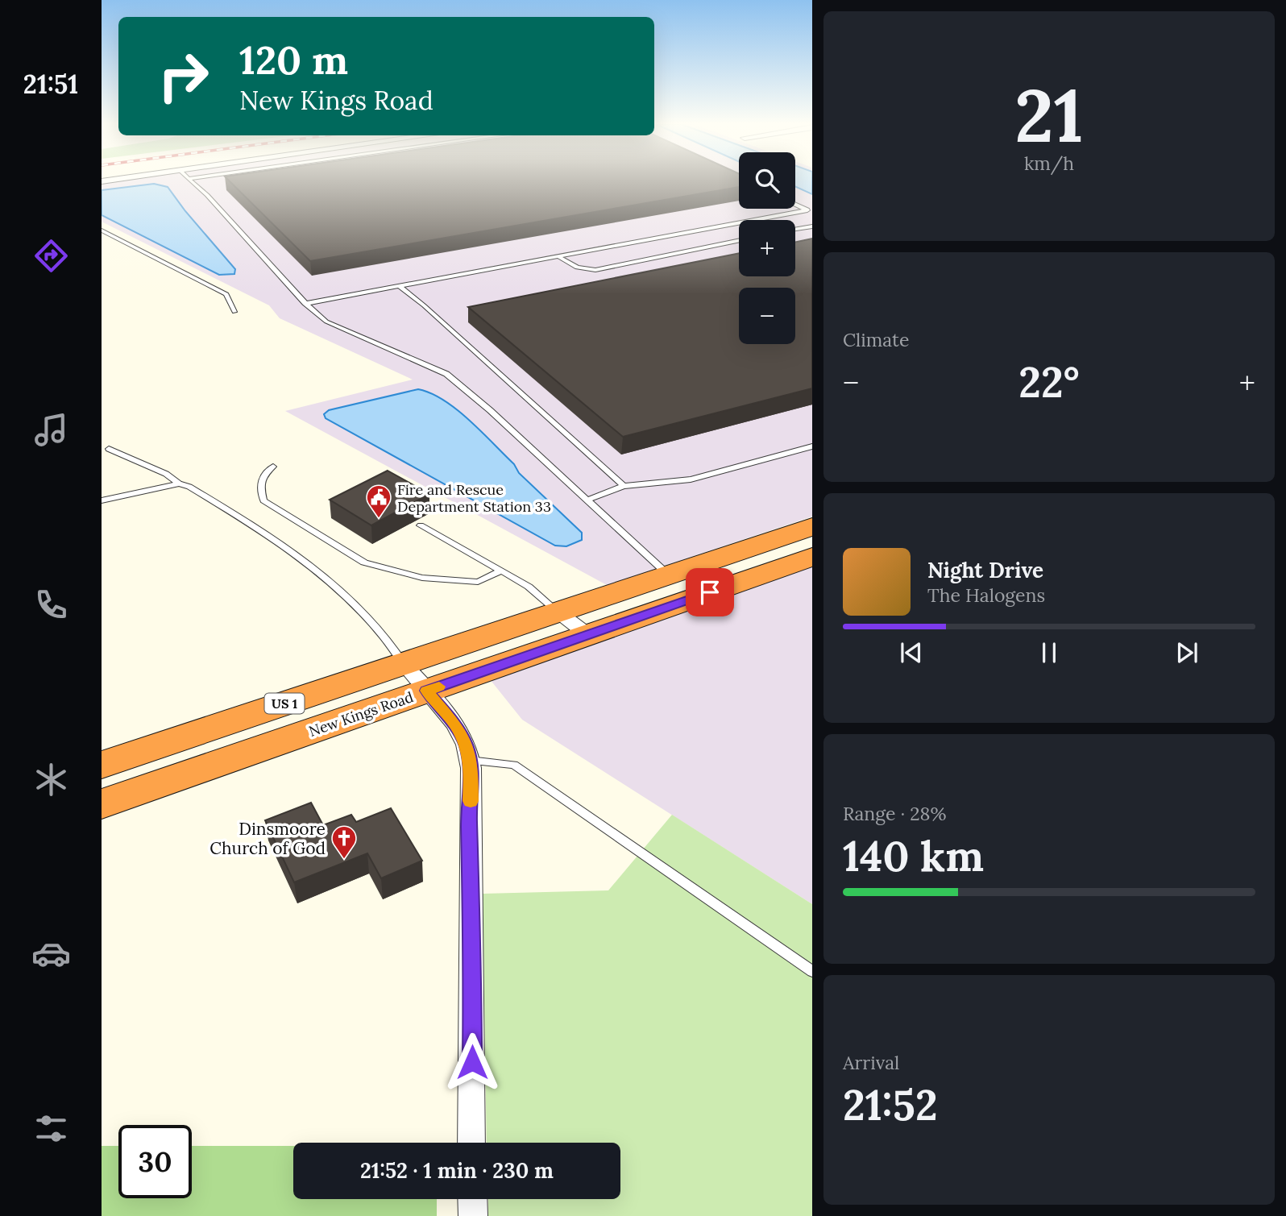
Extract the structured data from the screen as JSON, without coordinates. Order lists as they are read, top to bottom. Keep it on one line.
{"streets":{"highway":["US 1","New Kings Road"]},"places":{"public building":["Fire and Rescue Department Station 33"],"church":["Dinsmoore Church of God"]},"page":{"tabs":"21:51","tile":[["21","km/h"],"Climate",["Range · 28%","140 km"],["Arrival","21:52"]],"turn":["120 m","New Kings Road"],"map_buttons":["+","−"],"heat":["−","22°","+"],"song":["Night Drive","The Halogens"],"limit":"30","trip":"21:52 · 1 min · 230 m"}}
